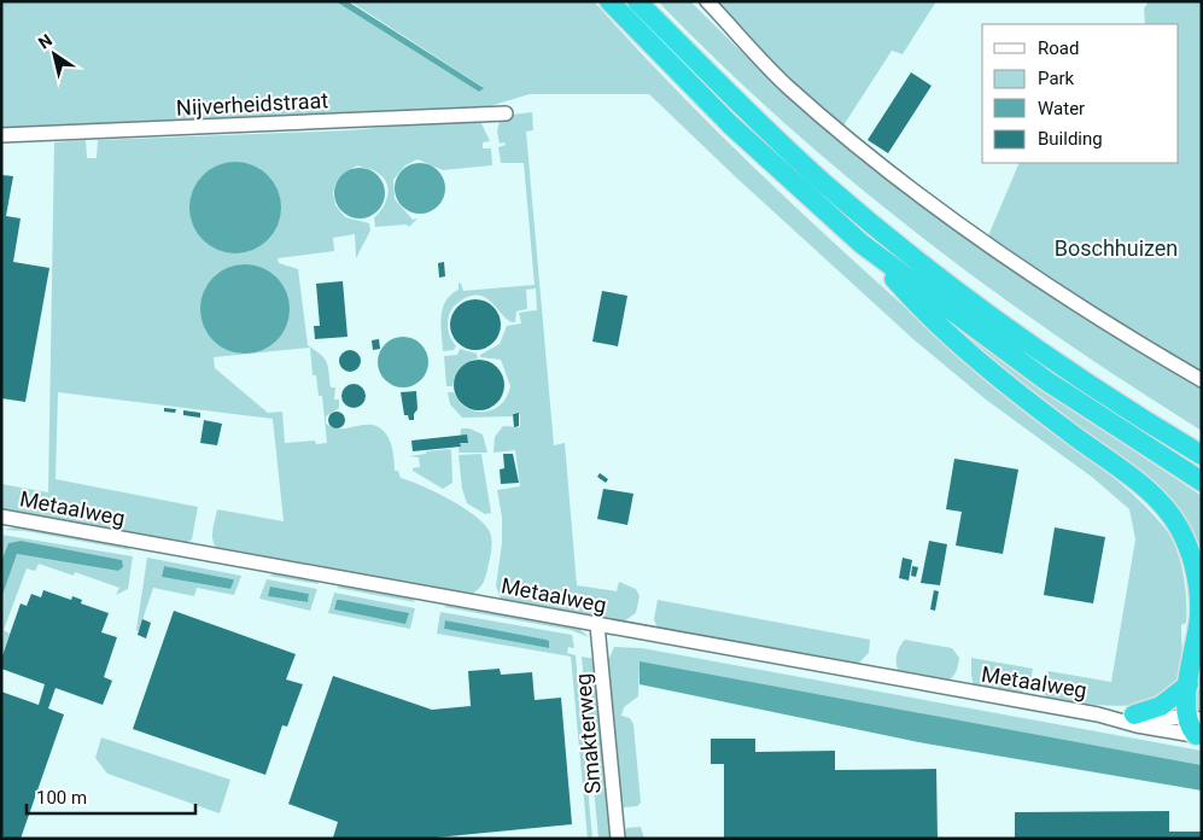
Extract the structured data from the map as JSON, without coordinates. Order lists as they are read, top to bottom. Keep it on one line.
{"streets":{"street":["Nijverheidstraat","Metaalweg","Smakterweg"]},"crossings":[["Metaalweg","Smakterweg"]],"parks":["Boschhuizen"],"legend":["Road","Park","Water","Building"],"scale_bar":"100 m","north":"top left"}
